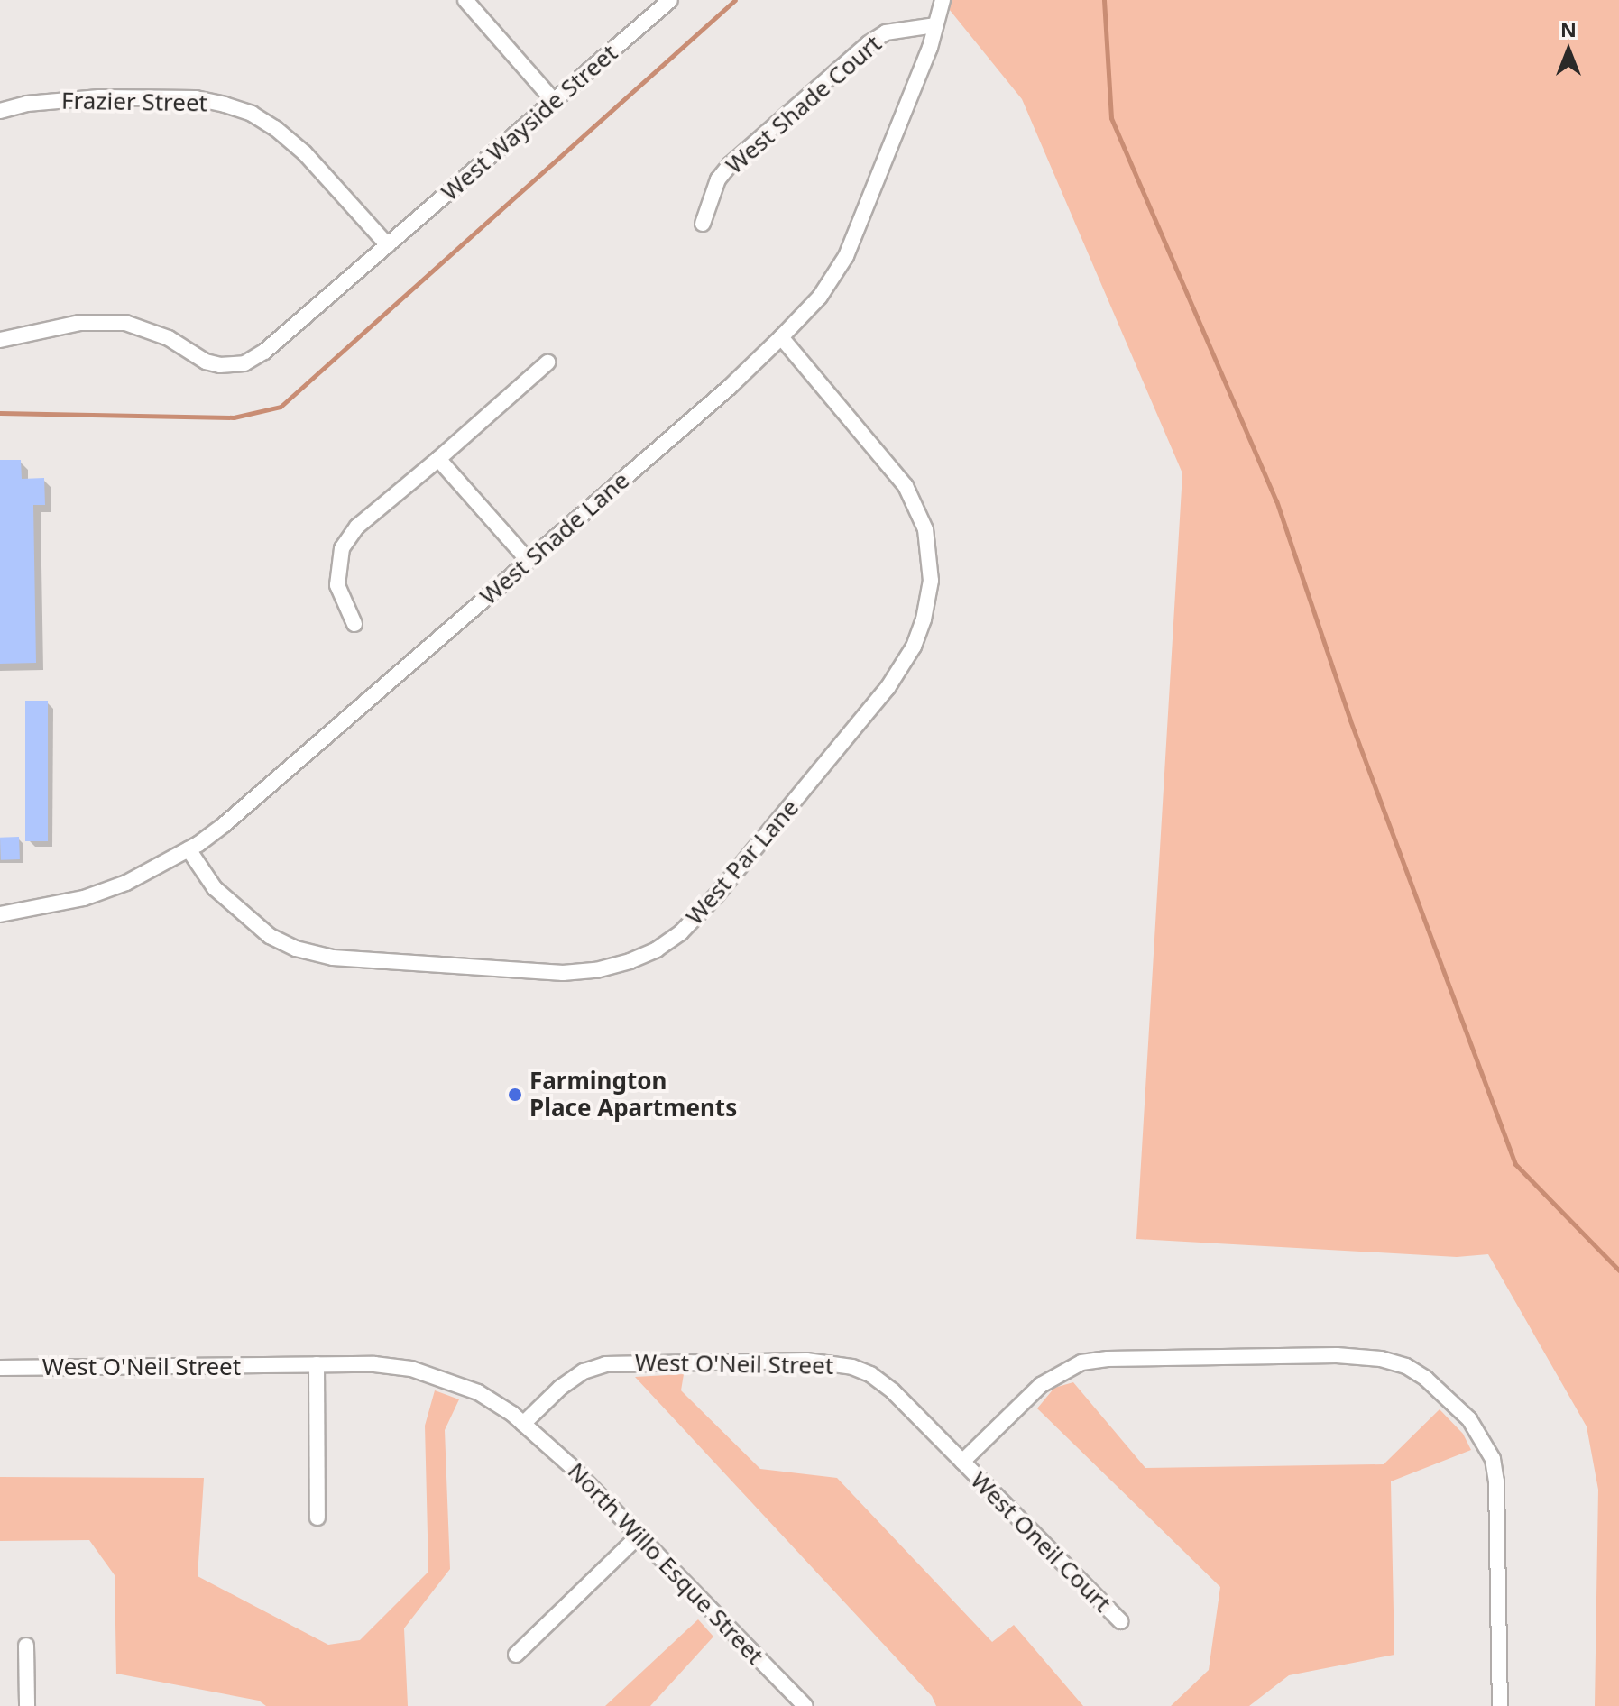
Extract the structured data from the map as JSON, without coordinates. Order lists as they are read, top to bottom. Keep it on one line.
{"streets":{"street":["Frazier Street","West Shade Court","West Wayside Street","West Shade Lane","West Par Lane","West O'Neil Street","West Oneil Court","North Willo Esque Street"]},"crossings":[["Frazier Street","West Wayside Street"],["West Shade Court","West Shade Lane"],["West Shade Lane","West Par Lane"],["West O'Neil Street","West Oneil Court"],["West O'Neil Street","North Willo Esque Street"]],"places":["Farmington Place Apartments"],"north":"top"}
